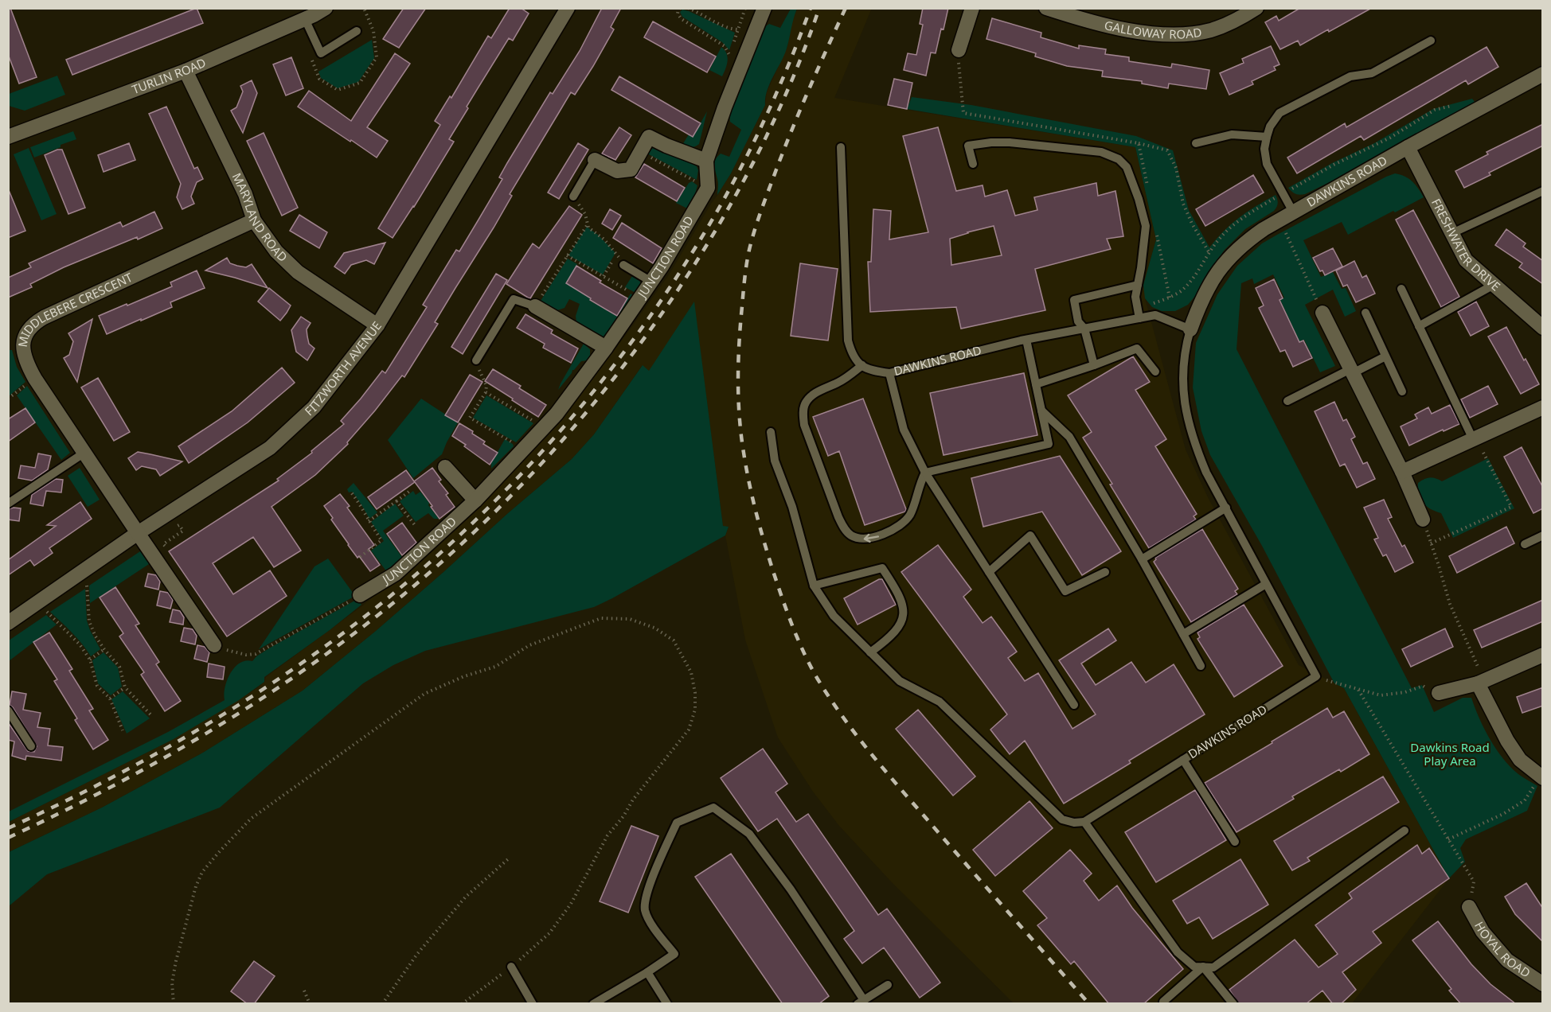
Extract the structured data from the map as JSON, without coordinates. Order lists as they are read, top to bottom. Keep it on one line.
{"streets":{"street":["GALLOWAY ROAD","TURLIN ROAD","DAWKINS ROAD","MARYLAND ROAD","FRESHWATER DRIVE","JUNCTION ROAD","MIDDLEBERE CRESCENT","FITZWORTH AVENUE","HOYAL ROAD"]},"crossings":[["TURLIN ROAD","MARYLAND ROAD"],["DAWKINS ROAD","FRESHWATER DRIVE"],["MARYLAND ROAD","MIDDLEBERE CRESCENT"],["MARYLAND ROAD","FITZWORTH AVENUE"],["MIDDLEBERE CRESCENT","FITZWORTH AVENUE"]],"parks":["Dawkins Road Play Area"]}
